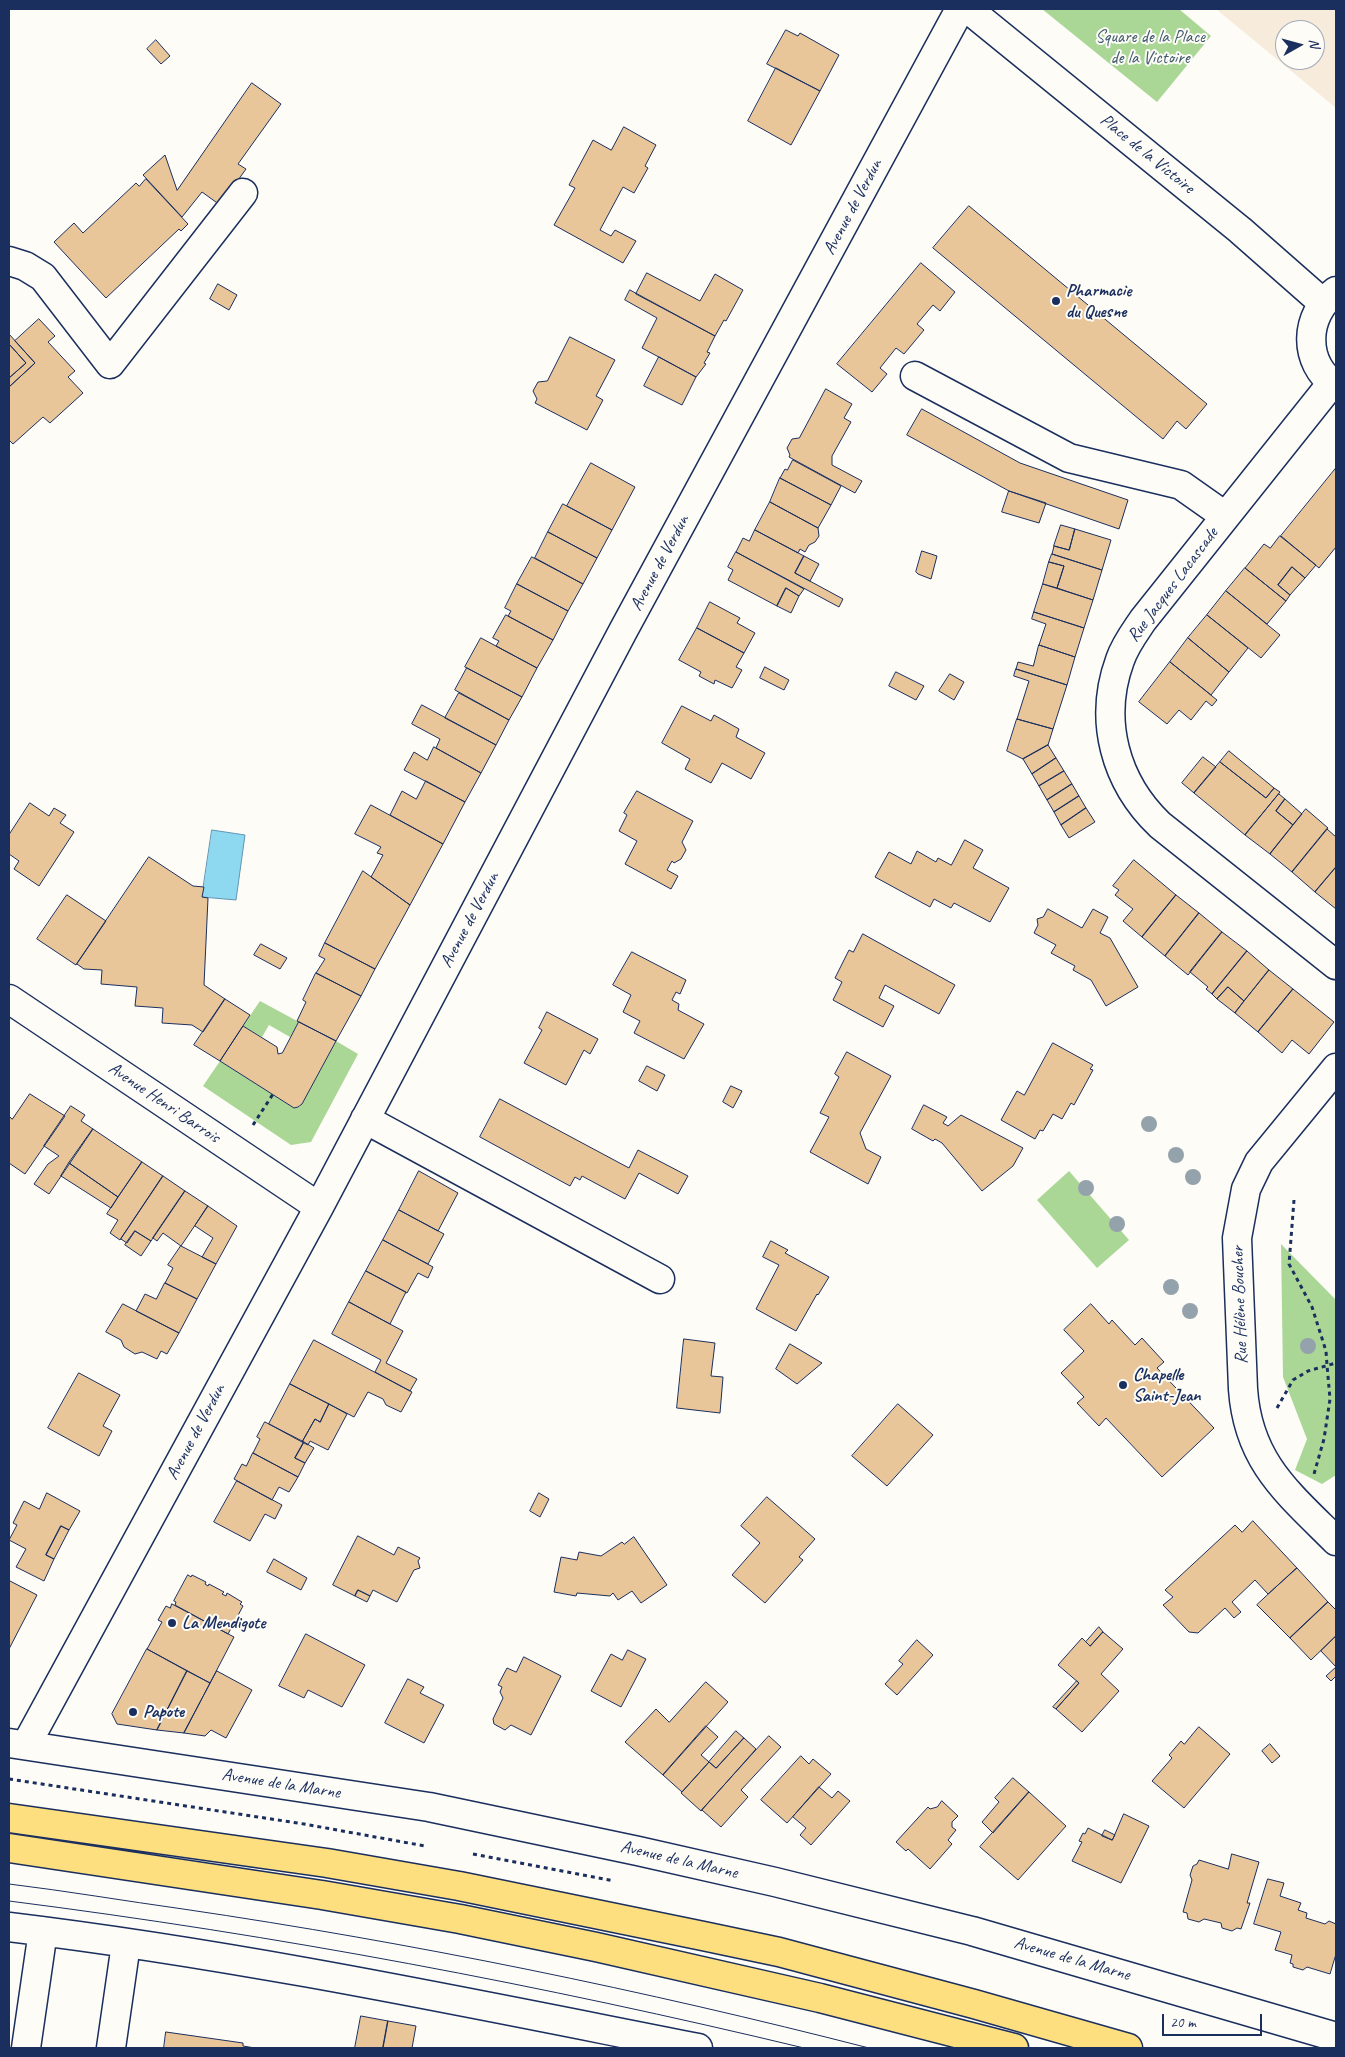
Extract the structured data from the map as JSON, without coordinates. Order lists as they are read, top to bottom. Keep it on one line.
{"streets":{"street":["Place de la Victoire","Avenue de Verdun","Rue Jacques Lacascade","Avenue Henri Barrois","Rue Hélène Boucher","Avenue de la Marne"]},"crossings":[["Avenue de Verdun","Avenue Henri Barrois"],["Avenue de Verdun","Avenue de la Marne"]],"parks":["Square de la Place de la Victoire"],"places":["Pharmacie du Quesne","Chapelle Saint-Jean","La Mendigote","Papote"],"scale_bar":"20 m","north":"right"}
